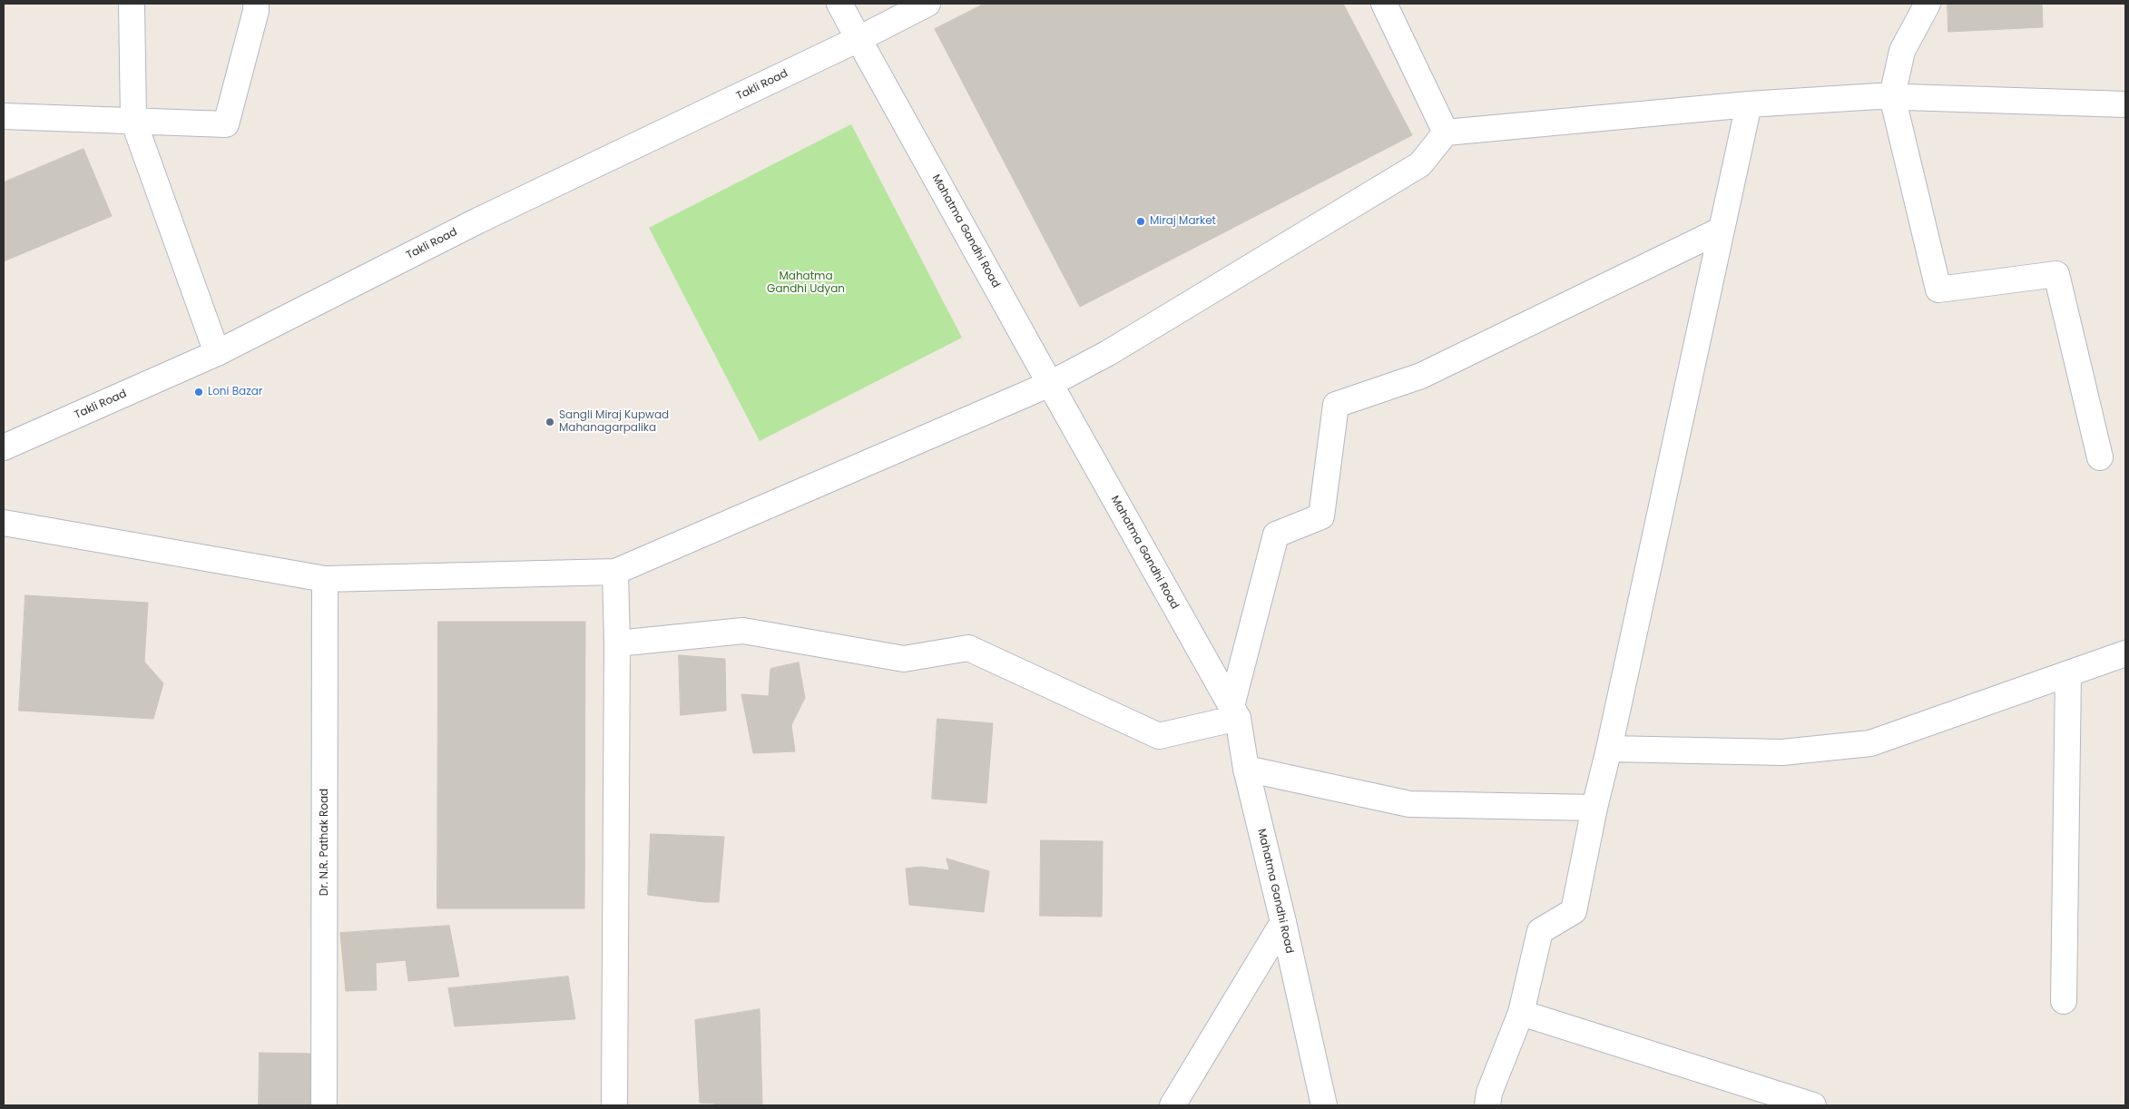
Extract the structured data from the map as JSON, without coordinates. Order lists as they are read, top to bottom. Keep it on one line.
{"streets":{"street":["Takli Road","Mahatma Gandhi Road","Dr. N.R. Pathak Road"]},"crossings":[["Takli Road","Mahatma Gandhi Road"]],"parks":["Mahatma Gandhi Udyan"],"places":["Miraj Market","Loni Bazar","Sangli Miraj Kupwad Mahanagarpalika"]}
